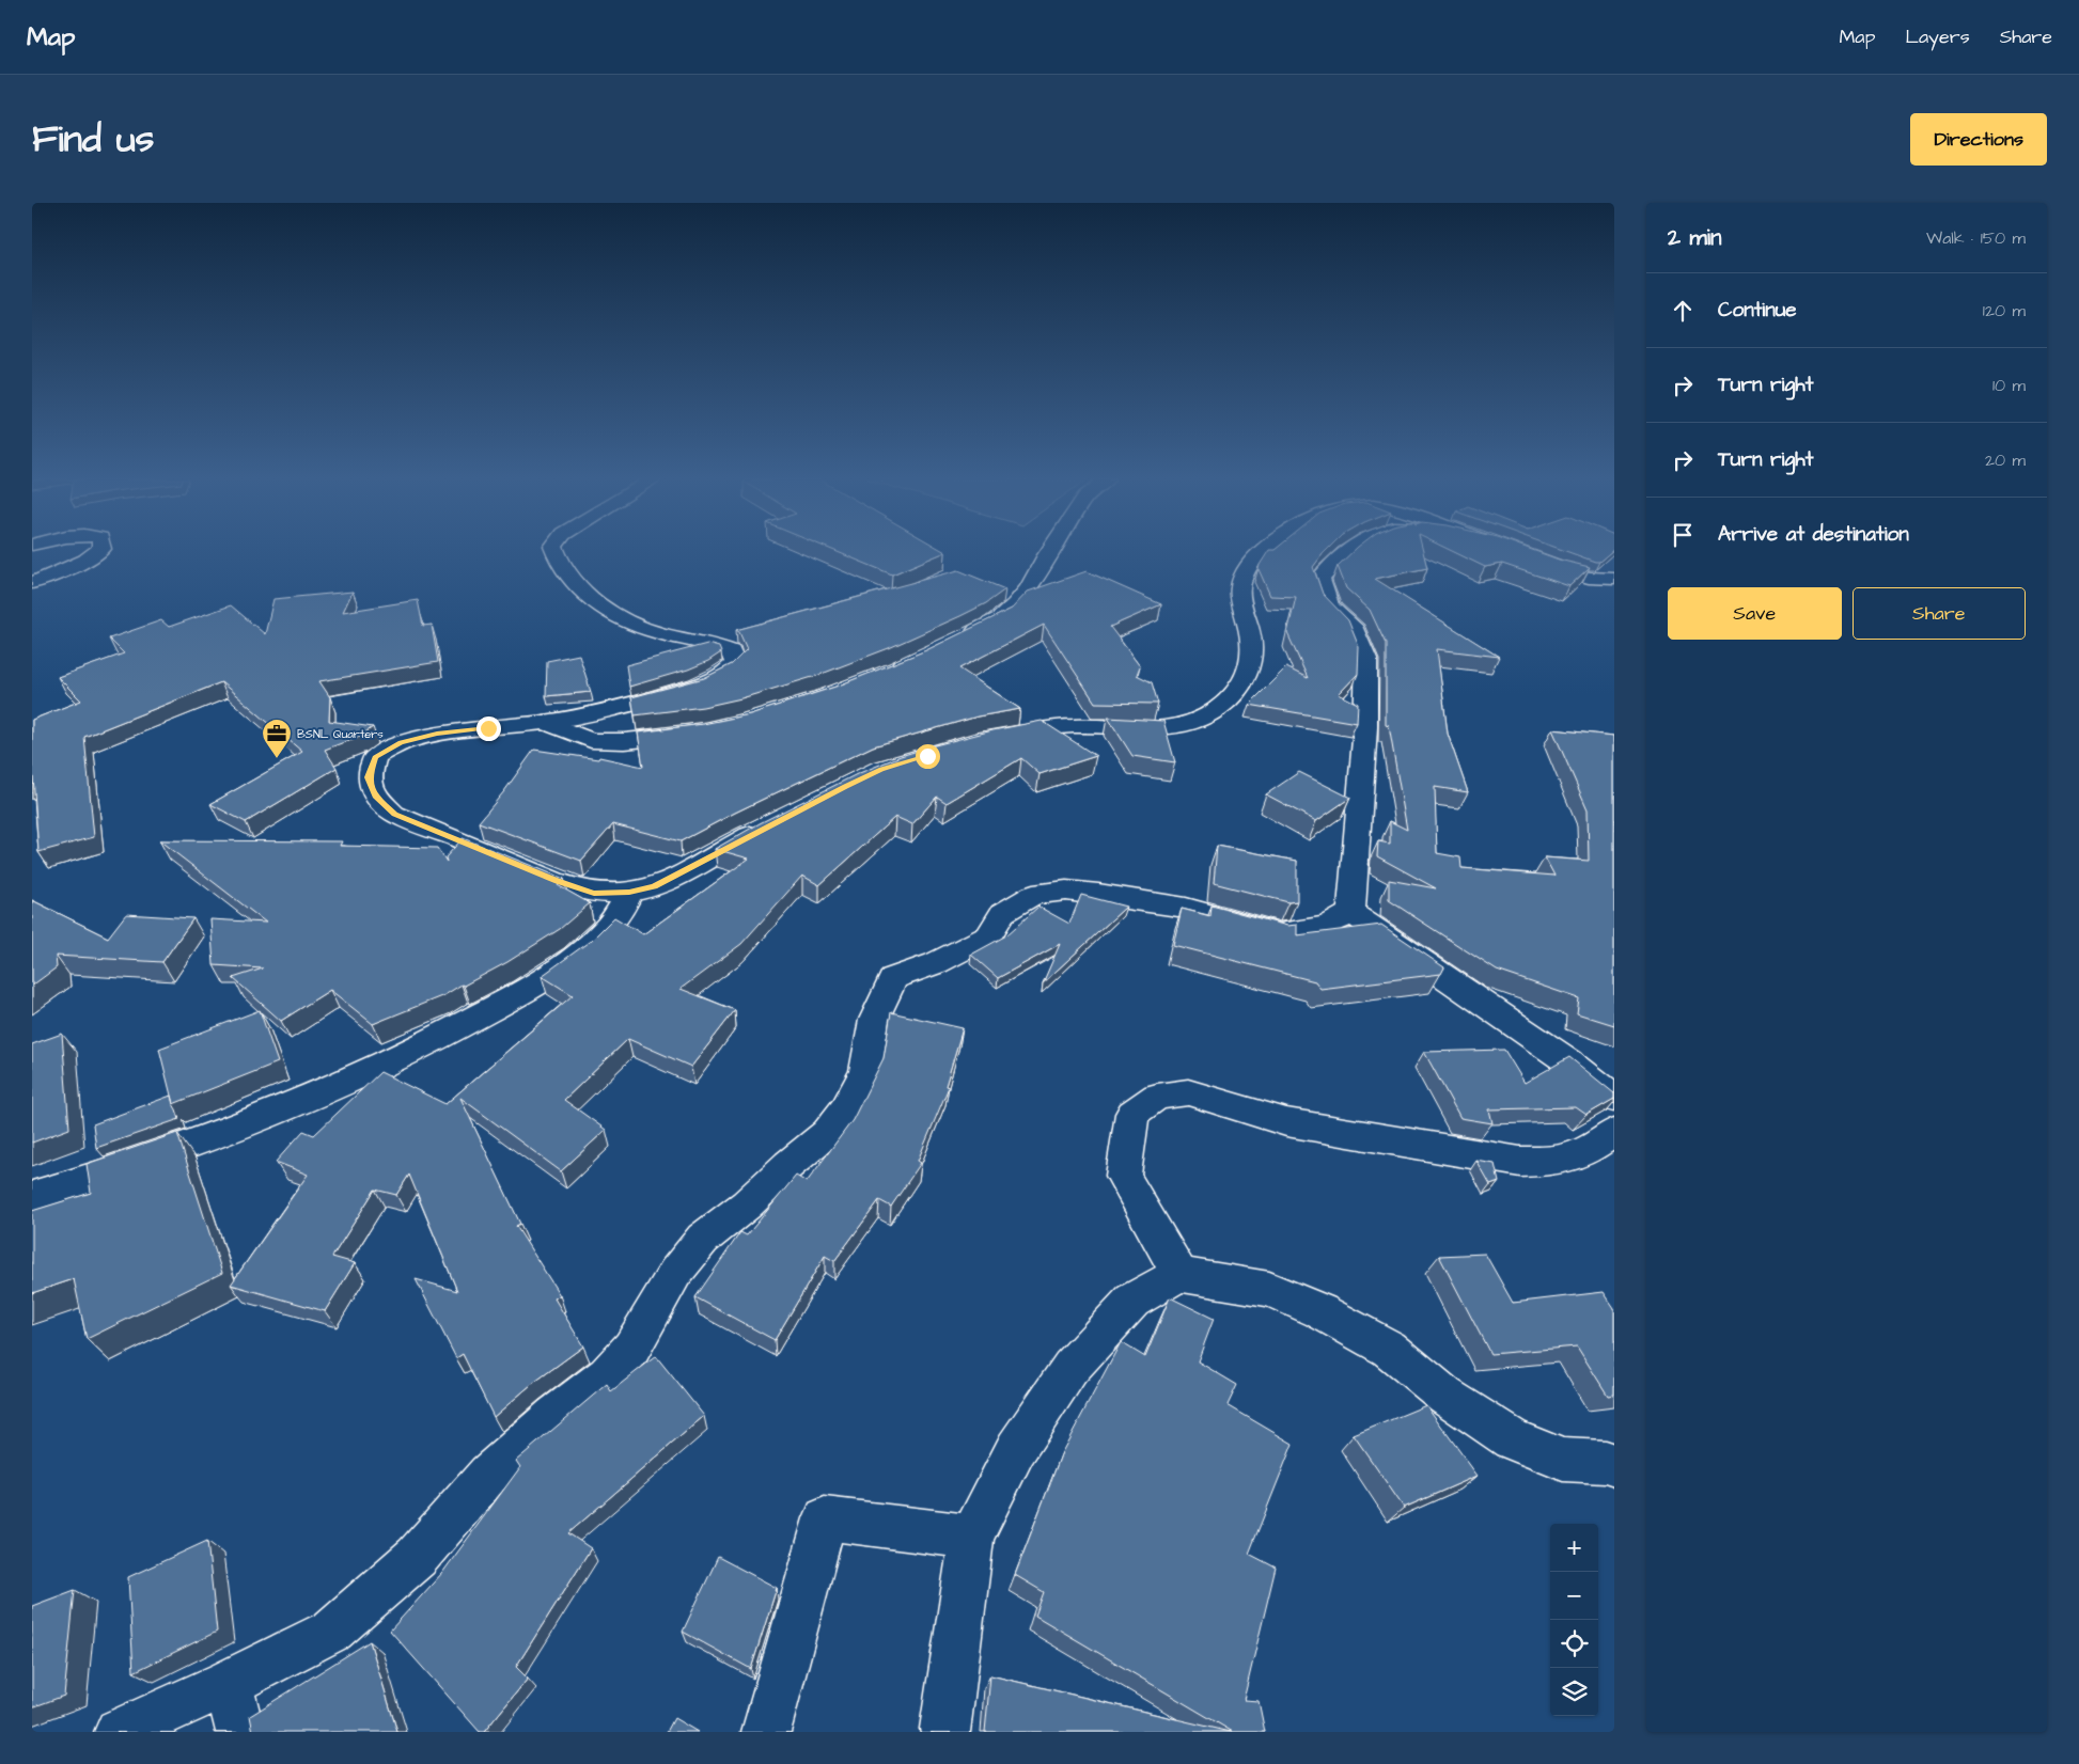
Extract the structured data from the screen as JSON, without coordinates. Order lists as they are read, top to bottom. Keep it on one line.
{"places":{"office":["BSNL Quarters"]},"page":{"header":"Map","nav":["Map","Layers","Share"],"title":"Find us","buttons":["Directions",["Save","Share"]],"heading":["2 min","Walk · 150 m"],"list":[["Continue","120 m"],["Turn right","10 m"],["Turn right","20 m"],"Arrive at destination"],"map_buttons":["+","−"]}}
